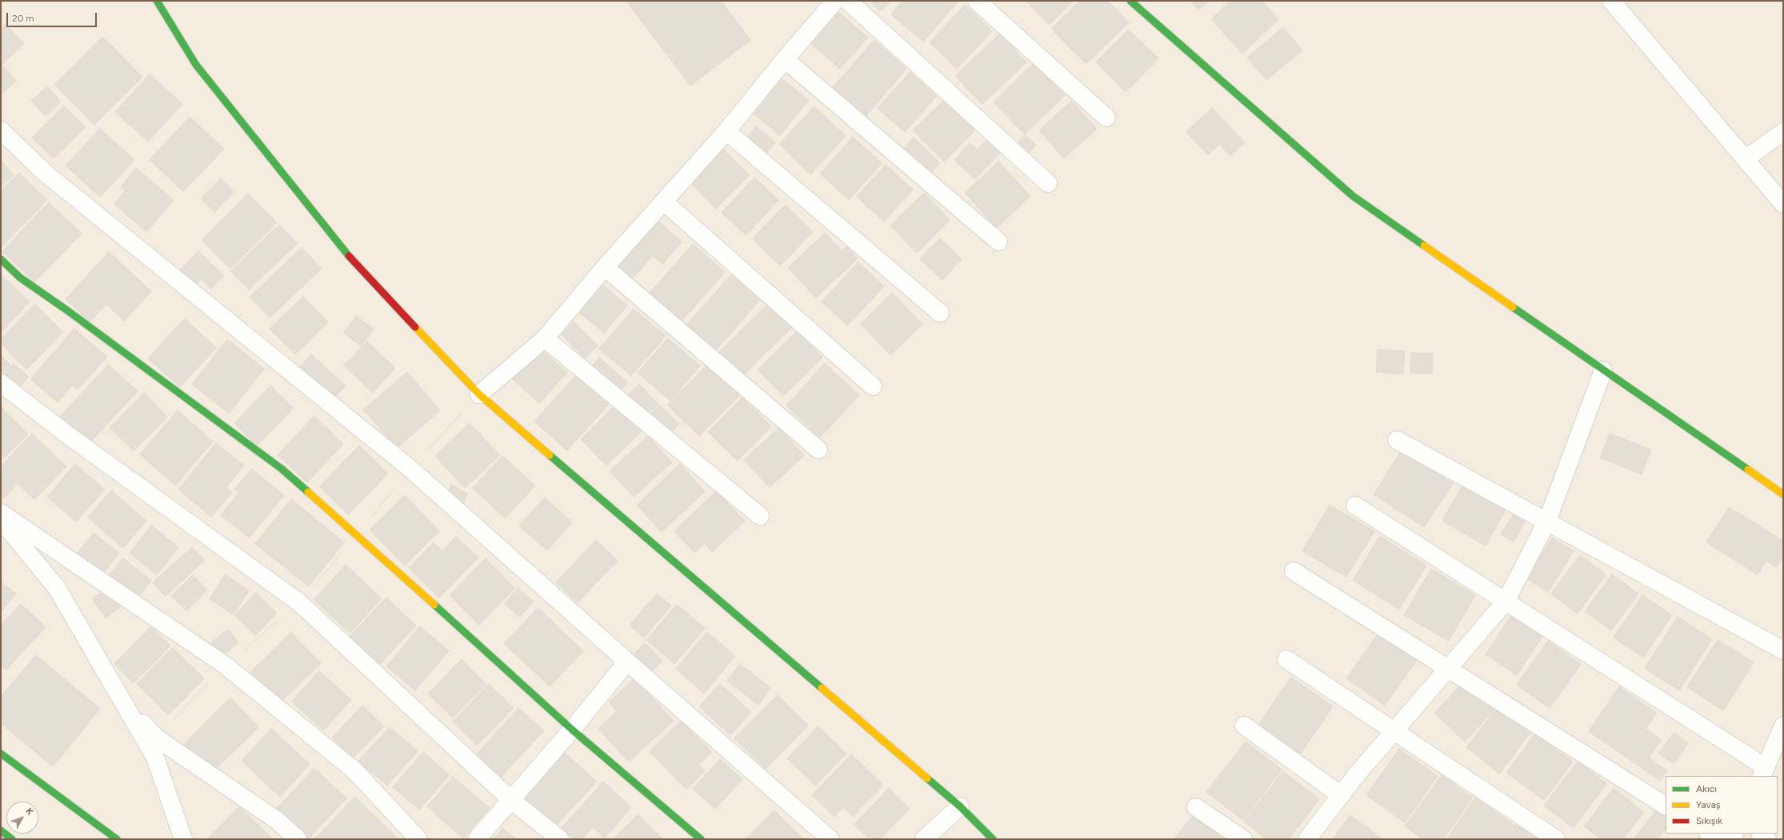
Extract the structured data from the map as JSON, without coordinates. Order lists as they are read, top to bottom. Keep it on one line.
{"legend":["Akıcı","Yavaş","Sıkışık"],"scale_bar":"20 m","north":"top right"}
